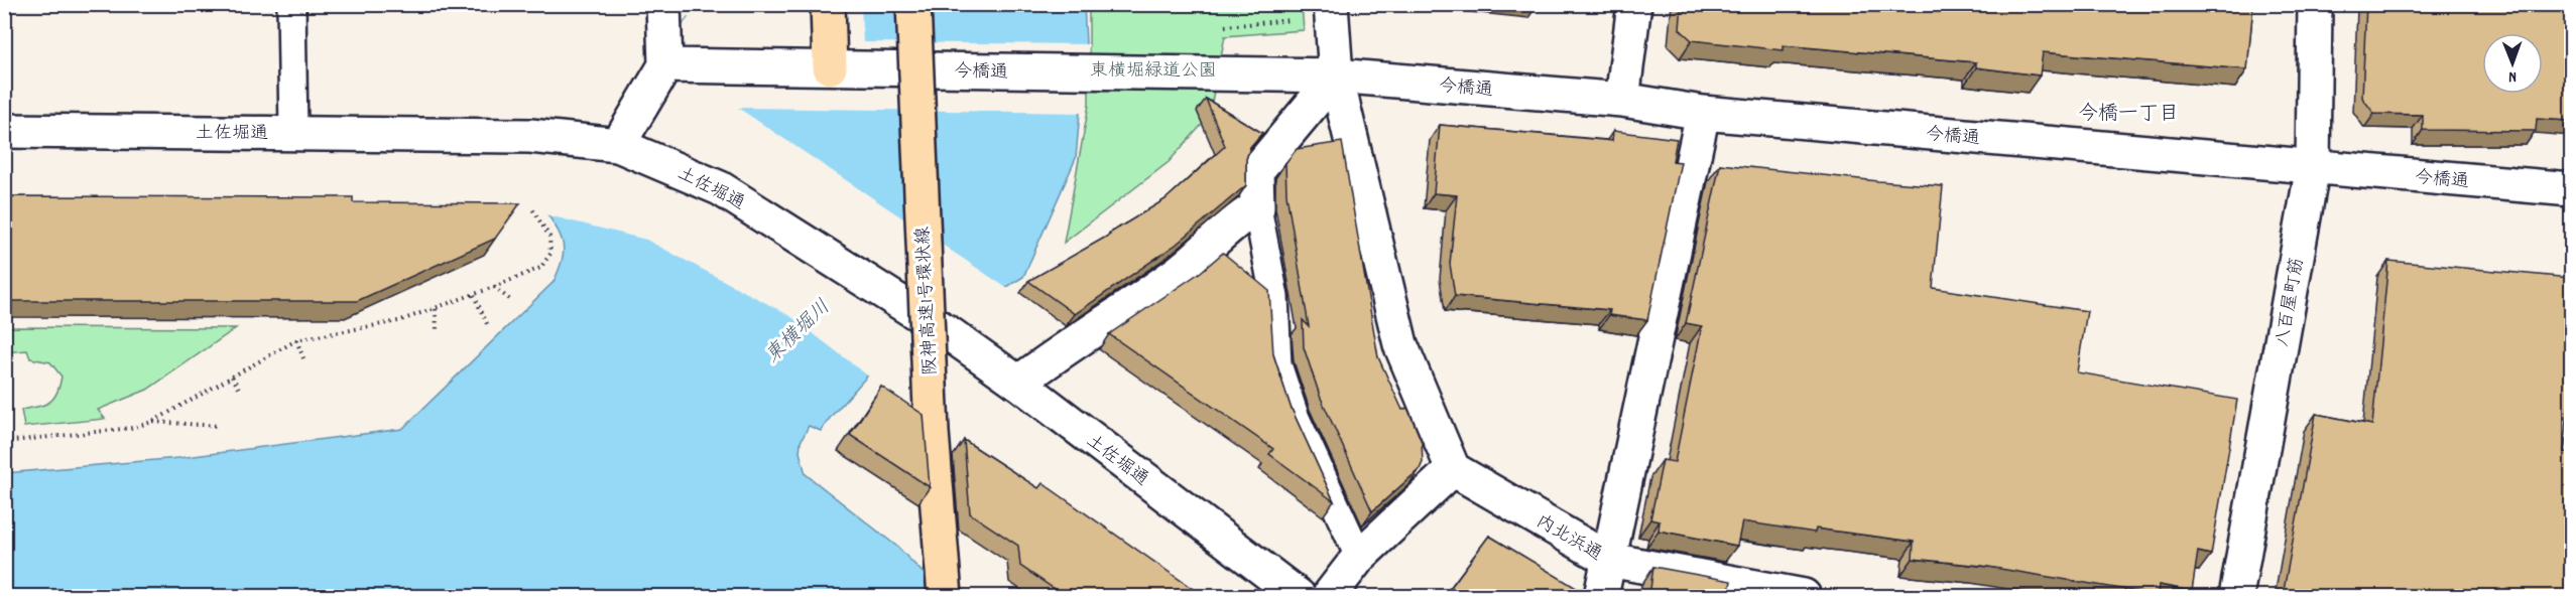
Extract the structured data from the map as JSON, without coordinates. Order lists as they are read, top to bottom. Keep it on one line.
{"streets":{"highway":["阪神高速1号環状線"],"street":["今橋通","土佐堀通","八百屋町筋","内北浜通"]},"crossings":[["今橋通","八百屋町筋"]],"districts":["今橋一丁目"],"water":["東横堀川"],"parks":["東横堀緑道公園"],"north":"bottom"}
